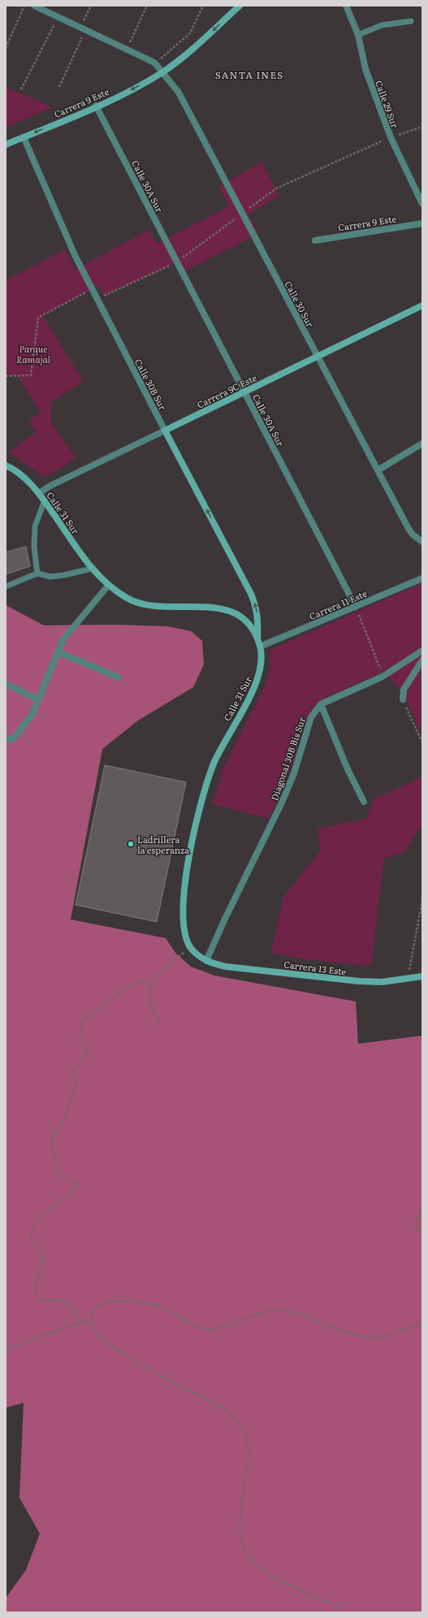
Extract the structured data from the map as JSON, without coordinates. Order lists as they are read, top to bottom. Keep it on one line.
{"streets":{"main road":["Carrera 9 Este","Calle 30B Sur","Carrera 9C Este","Calle 31 Sur","Carrera 13 Este"],"street":["Calle 29 Sur","Calle 30A Sur","Calle 30 Sur","Carrera 11 Este","Diagonal 30B Bis Sur"]},"crossings":[["Carrera 9 Este","Calle 30A Sur"],["Carrera 9 Este","Calle 30 Sur"],["Carrera 9 Este","Calle 30B Sur"],["Calle 30A Sur","Carrera 9C Este"],["Calle 30A Sur","Carrera 11 Este"],["Calle 30 Sur","Carrera 9C Este"],["Calle 30B Sur","Carrera 9C Este"],["Calle 30B Sur","Calle 31 Sur"],["Carrera 9C Este","Calle 31 Sur"],["Calle 31 Sur","Carrera 11 Este"],["Calle 31 Sur","Diagonal 30B Bis Sur"],["Calle 31 Sur","Carrera 13 Este"],["Diagonal 30B Bis Sur","Carrera 13 Este"]],"one_way":["Carrera 9 Este","Calle 30B Sur"],"districts":["SANTA INES"],"parks":["Parque Ramajal"],"places":["Ladrillera la esperanza"]}
